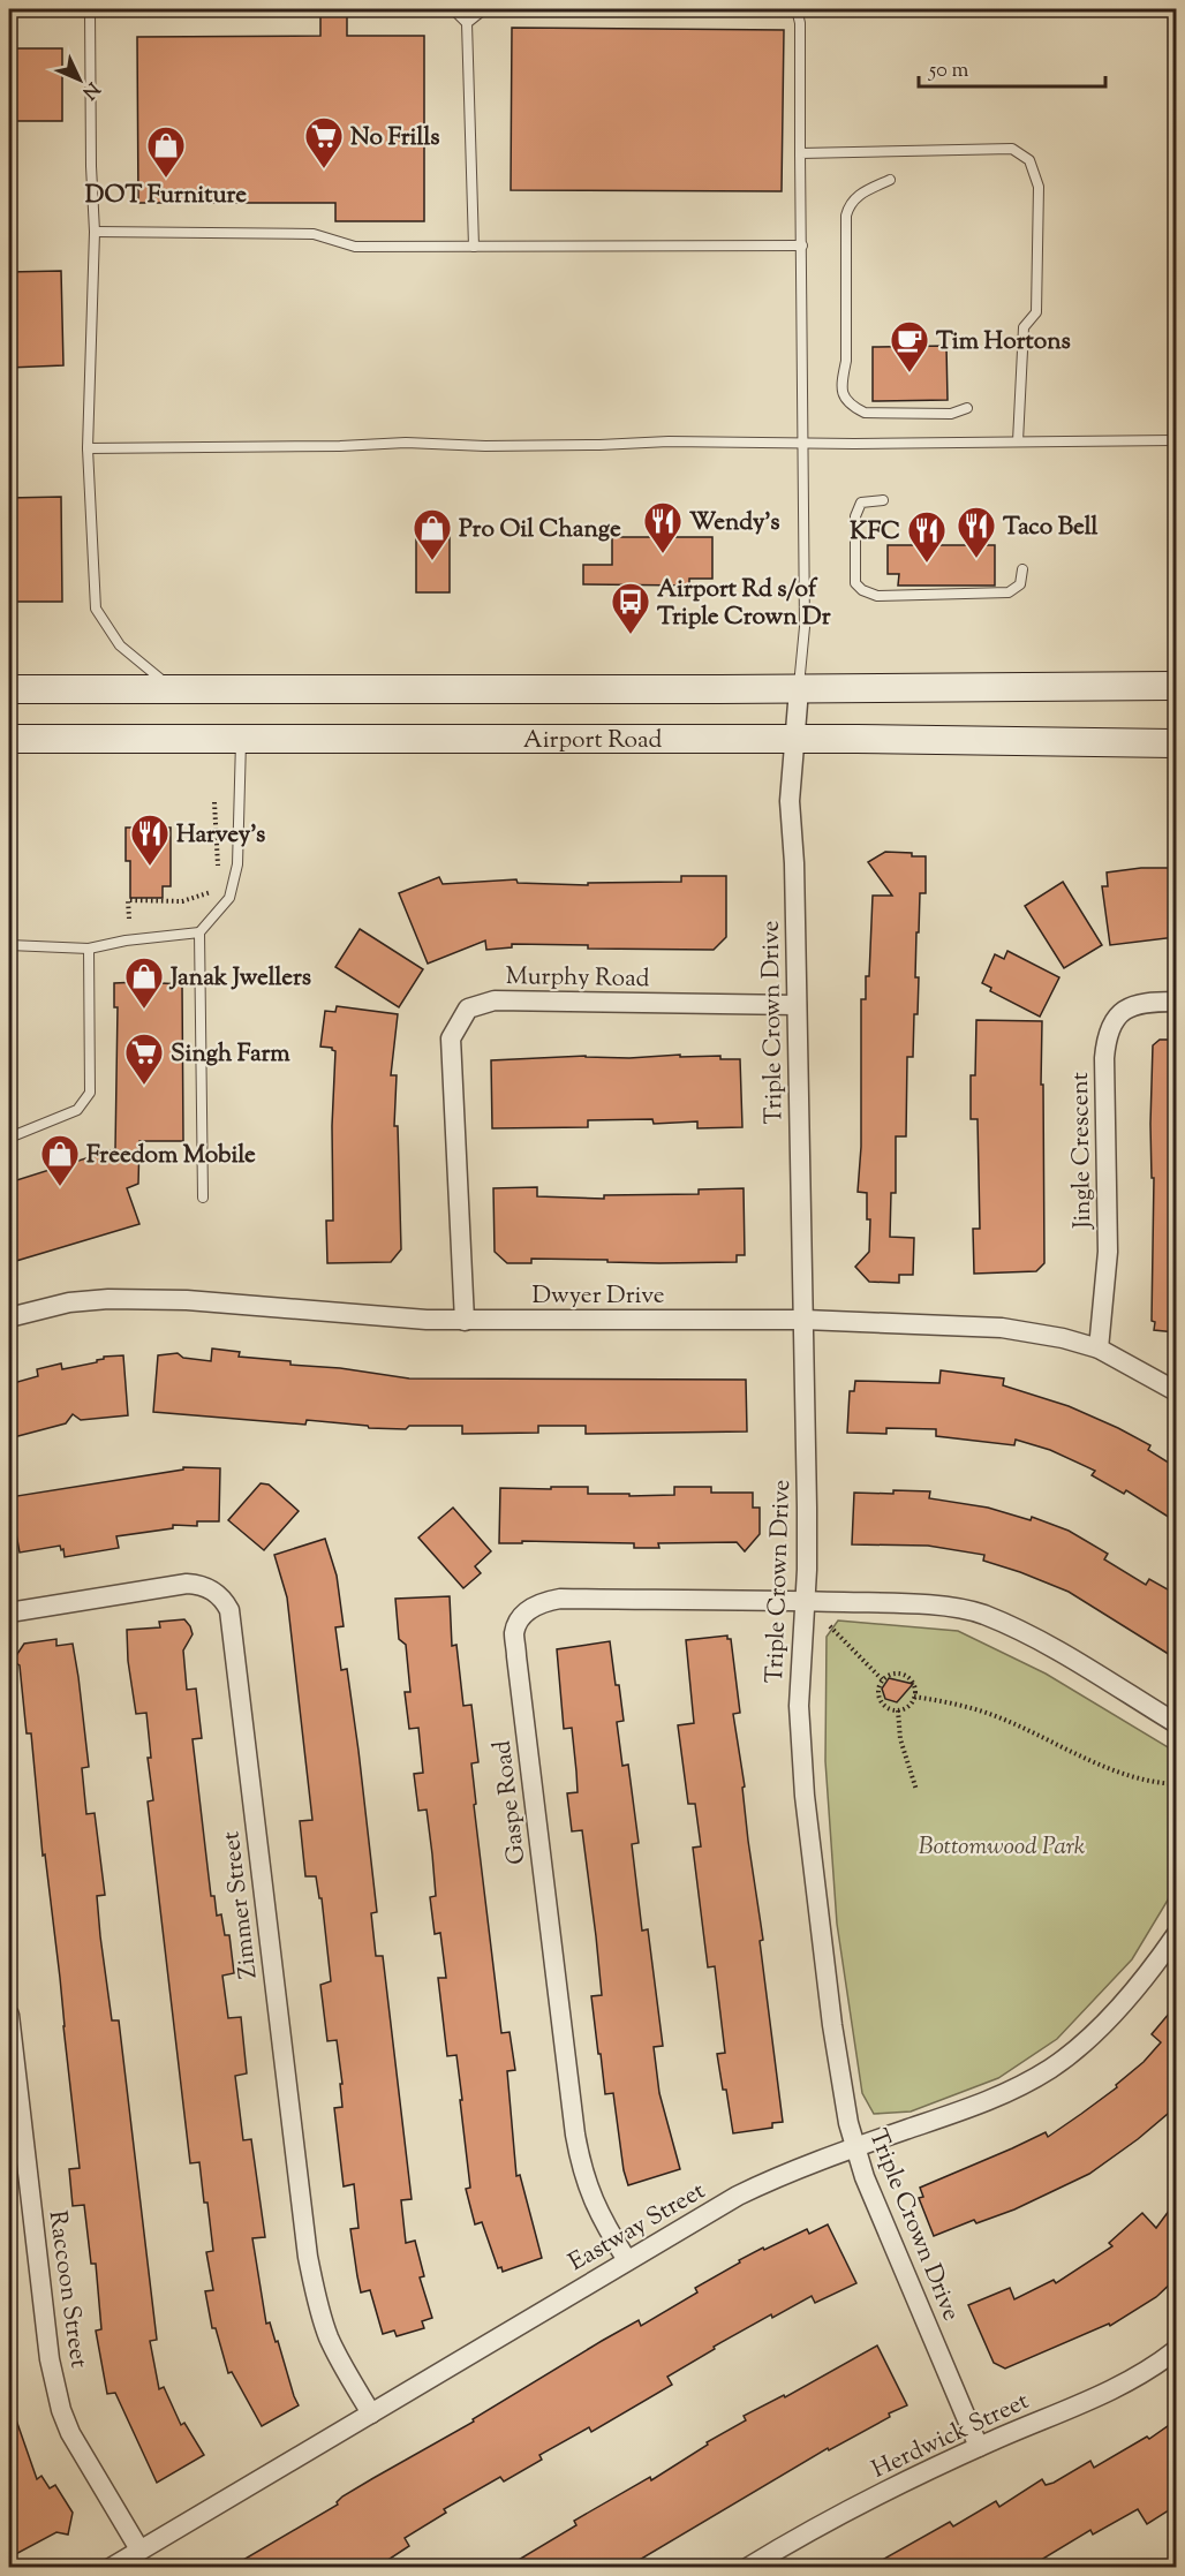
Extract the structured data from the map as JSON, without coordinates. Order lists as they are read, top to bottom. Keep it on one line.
{"streets":{"main road":["Airport Road"],"street":["Murphy Road","Triple Crown Drive","Jingle Crescent","Dwyer Drive","Gaspe Road","Zimmer Street","Eastway Street","Raccoon Street","Herdwick Street"]},"crossings":[["Airport Road","Triple Crown Drive"],["Murphy Road","Triple Crown Drive"],["Murphy Road","Dwyer Drive"],["Triple Crown Drive","Dwyer Drive"],["Triple Crown Drive","Gaspe Road"],["Triple Crown Drive","Eastway Street"],["Triple Crown Drive","Herdwick Street"],["Jingle Crescent","Dwyer Drive"],["Gaspe Road","Eastway Street"],["Zimmer Street","Eastway Street"],["Eastway Street","Raccoon Street"]],"parks":["Bottomwood Park"],"places":{"supermarket":["No Frills","Singh Farm"],"shop":["DOT Furniture","Pro Oil Change","Janak Jwellers","Freedom Mobile"],"cafe":["Tim Hortons"],"restaurant":["Wendy's","Taco Bell","KFC","Harvey's"],"bus stop":["Airport Rd s/of Triple Crown Dr"]},"scale_bar":"50 m","north":"bottom right"}
